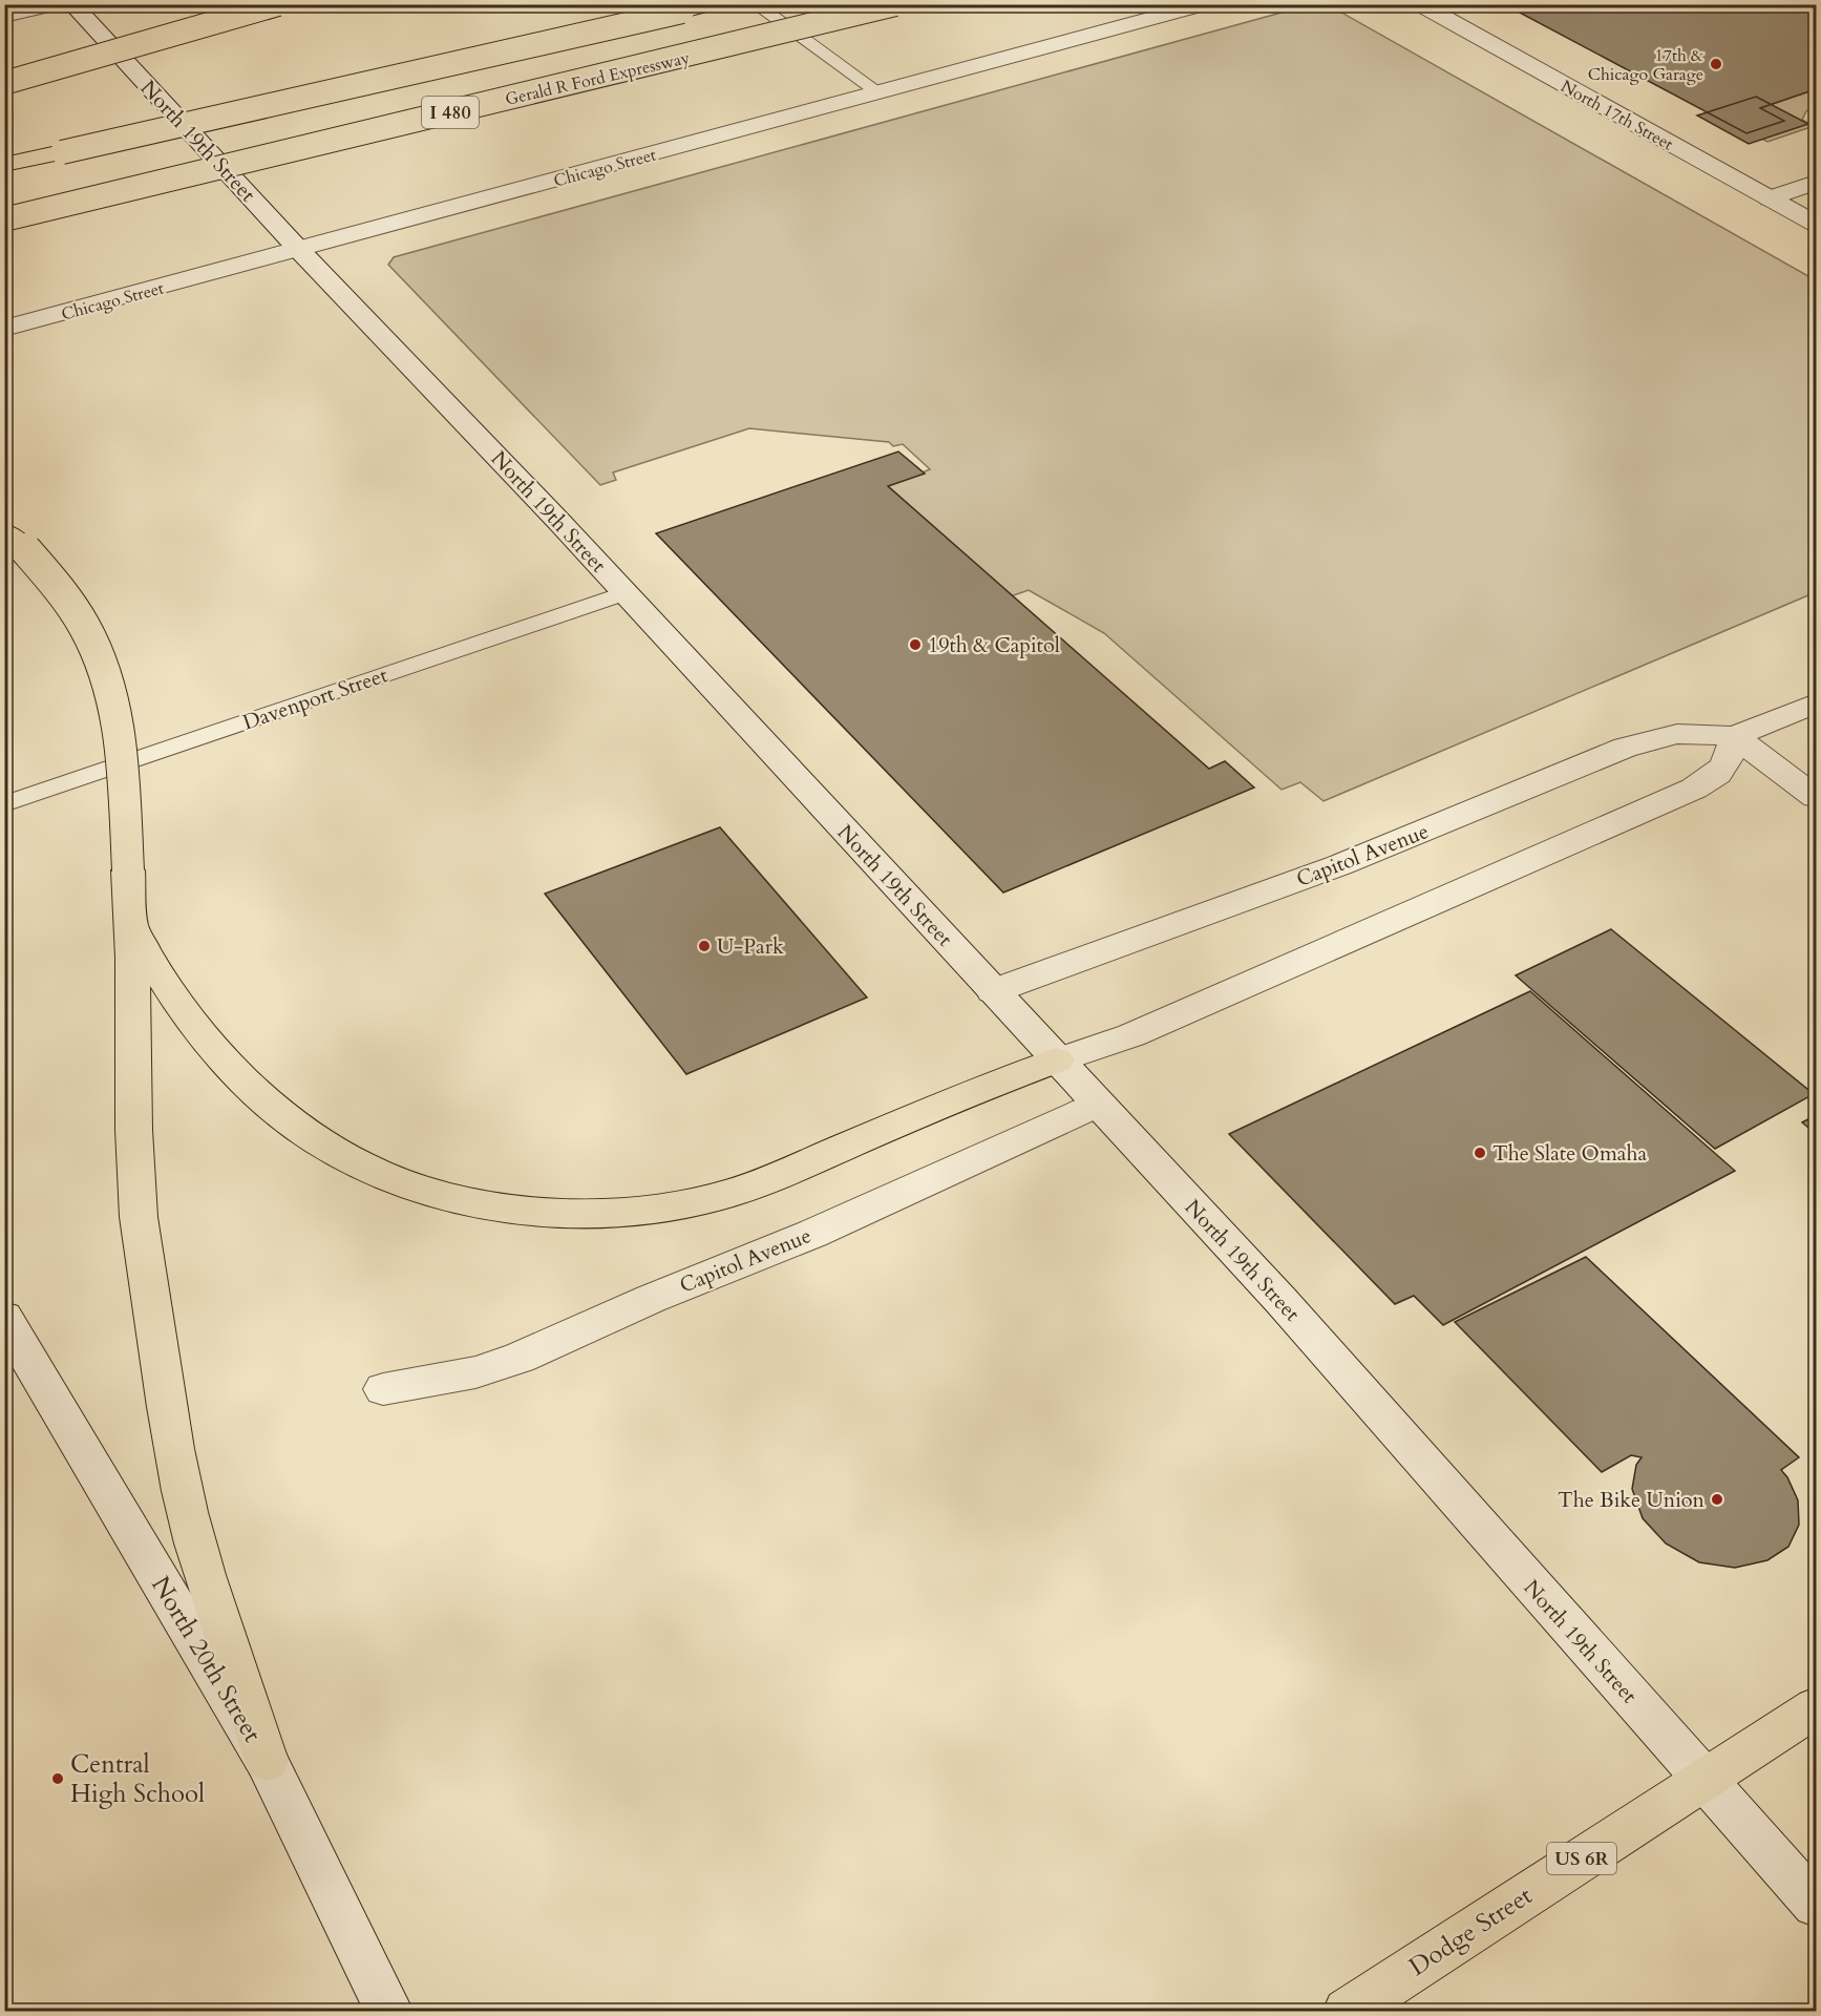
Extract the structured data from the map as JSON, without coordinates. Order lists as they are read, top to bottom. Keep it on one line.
{"streets":{"highway":["Gerald R Ford Expressway","I 480","US 6R","Dodge Street"],"street":["North 17th Street","North 19th Street","Chicago Street","Capitol Avenue","North 20th Street"],"lane":["Davenport Street"]},"crossings":[["North 19th Street","Chicago Street"],["North 19th Street","Davenport Street"],["North 19th Street","Capitol Avenue"],["North 19th Street","Dodge Street"]],"places":["17th & Chicago Garage","19th & Capitol","U-Park","The Slate Omaha","The Bike Union","Central High School"]}
